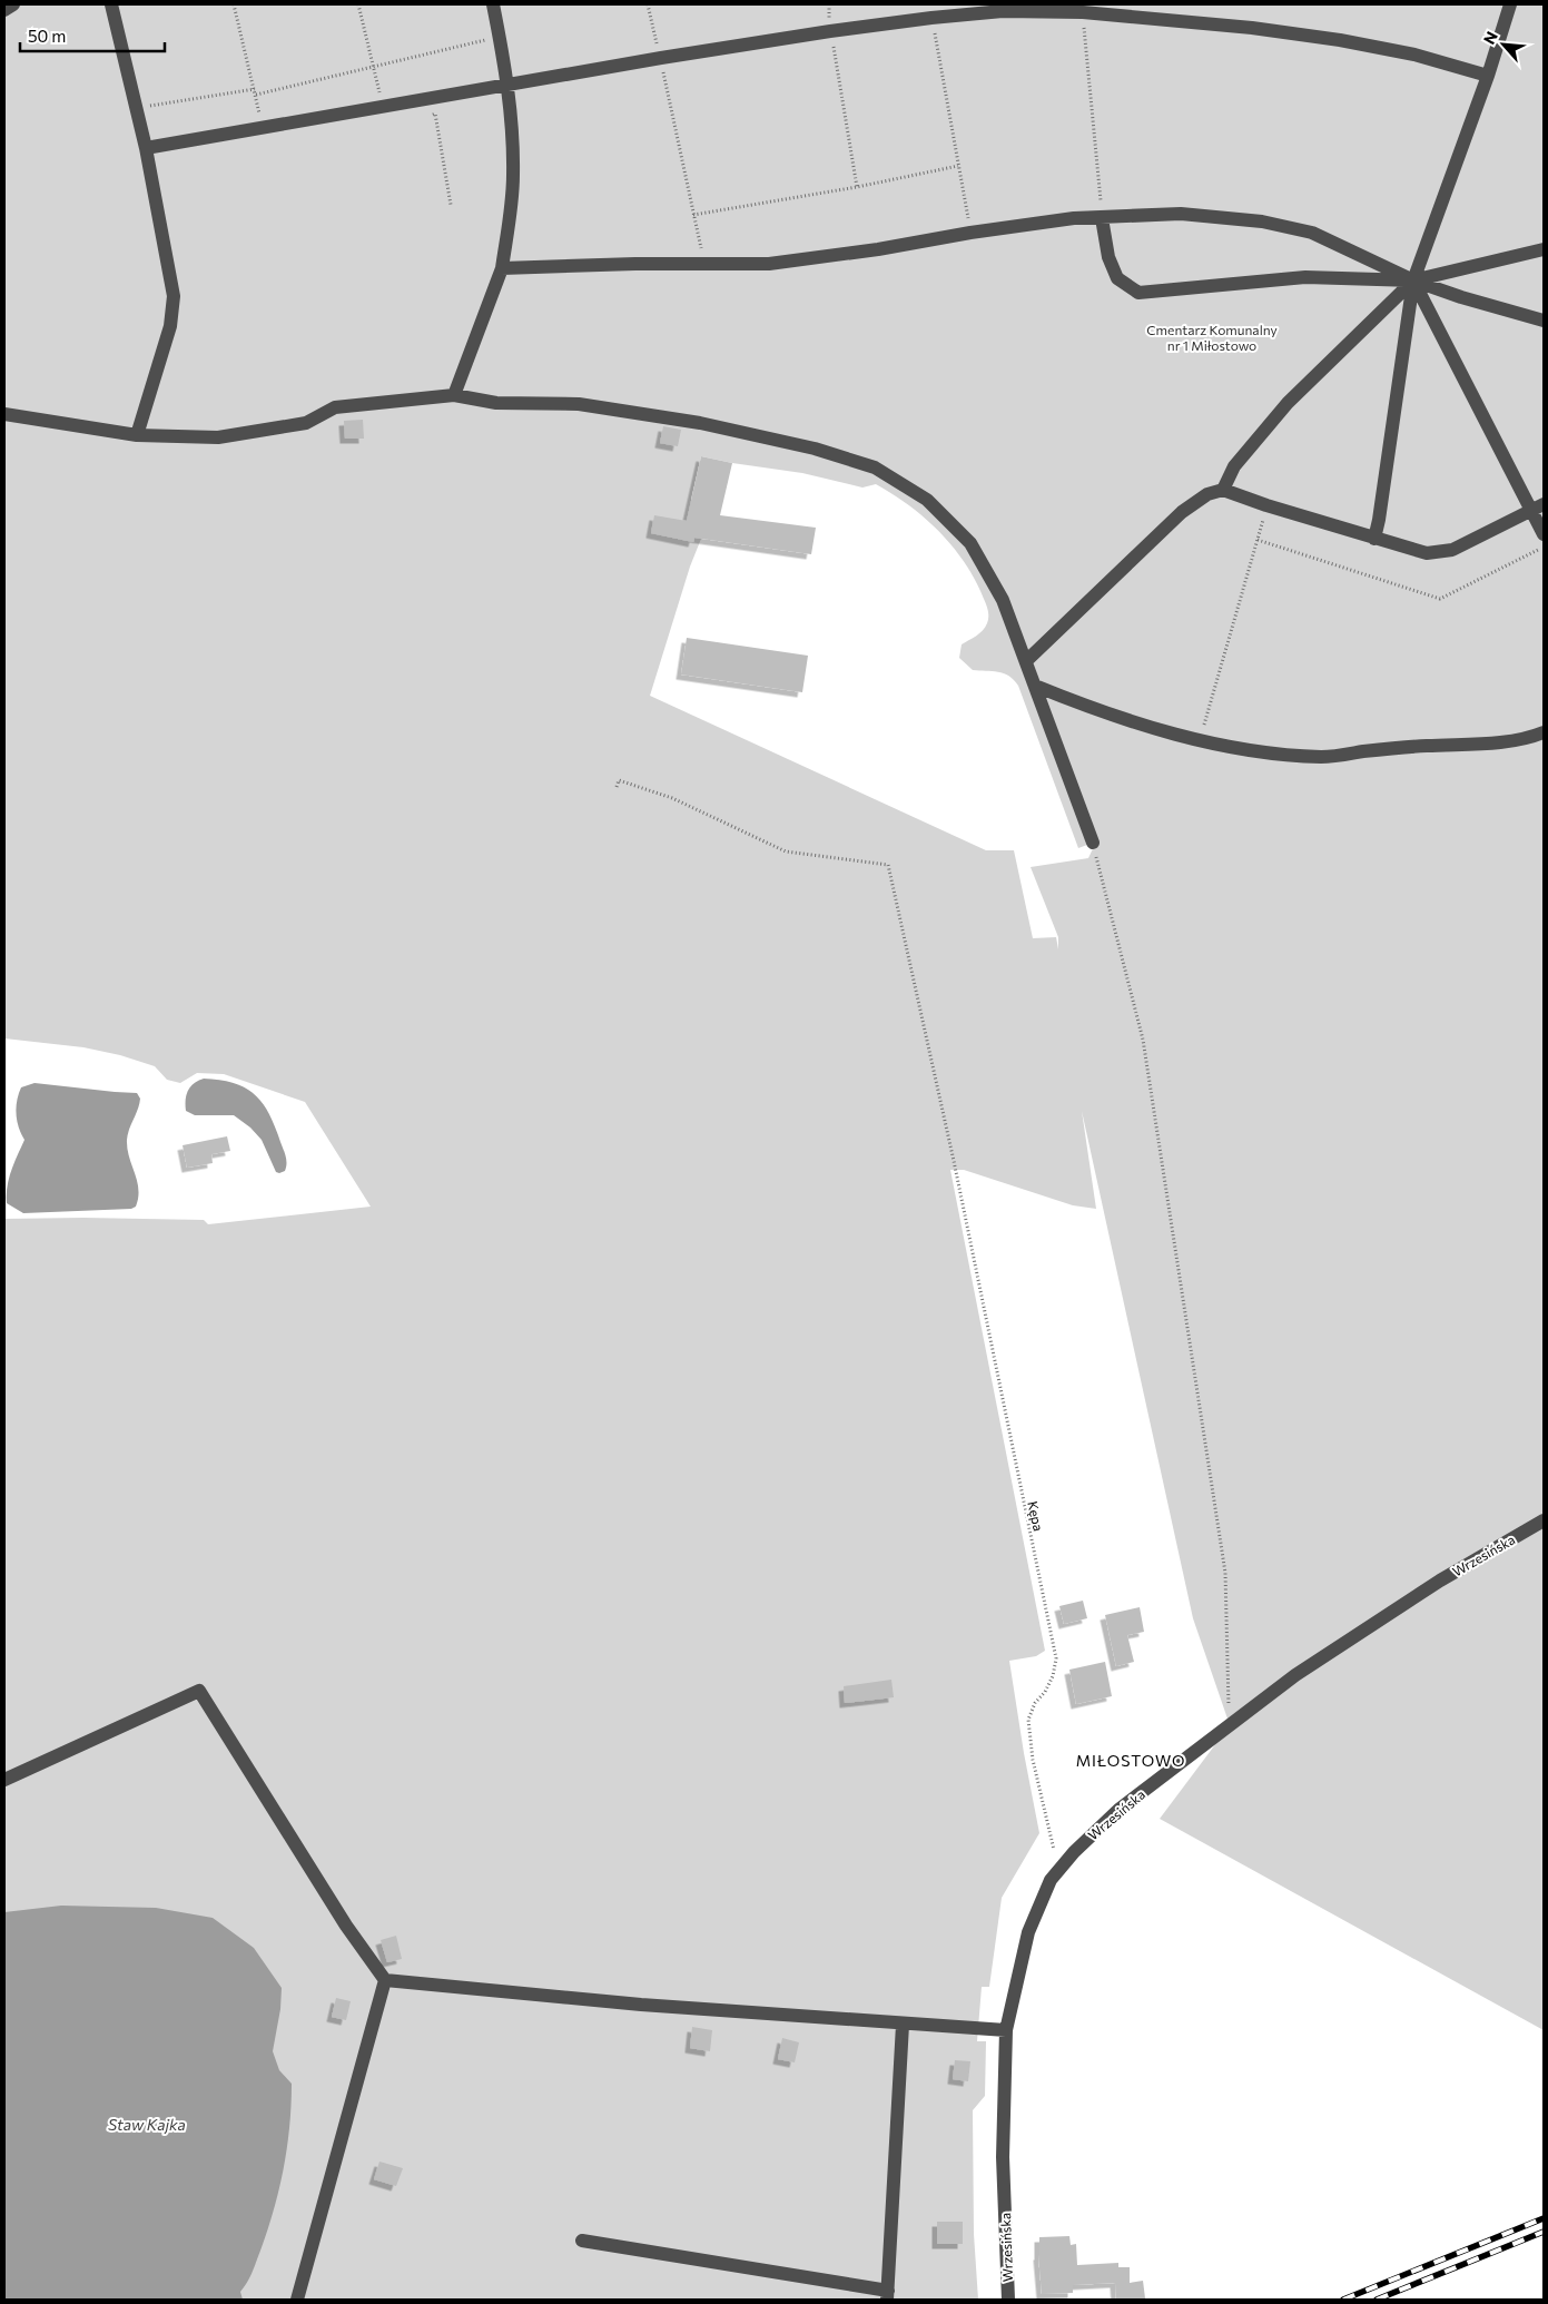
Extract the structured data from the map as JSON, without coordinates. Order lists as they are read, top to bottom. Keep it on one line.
{"streets":{"street":["Wrzesińska"],"path":["Kępa"]},"crossings":[["Kępa","Wrzesińska"]],"districts":["MIŁOSTOWO"],"water":["Staw Kajka"],"parks":["Cmentarz Komunalny nr 1 Miłostowo"],"scale_bar":"50 m","north":"top left"}
